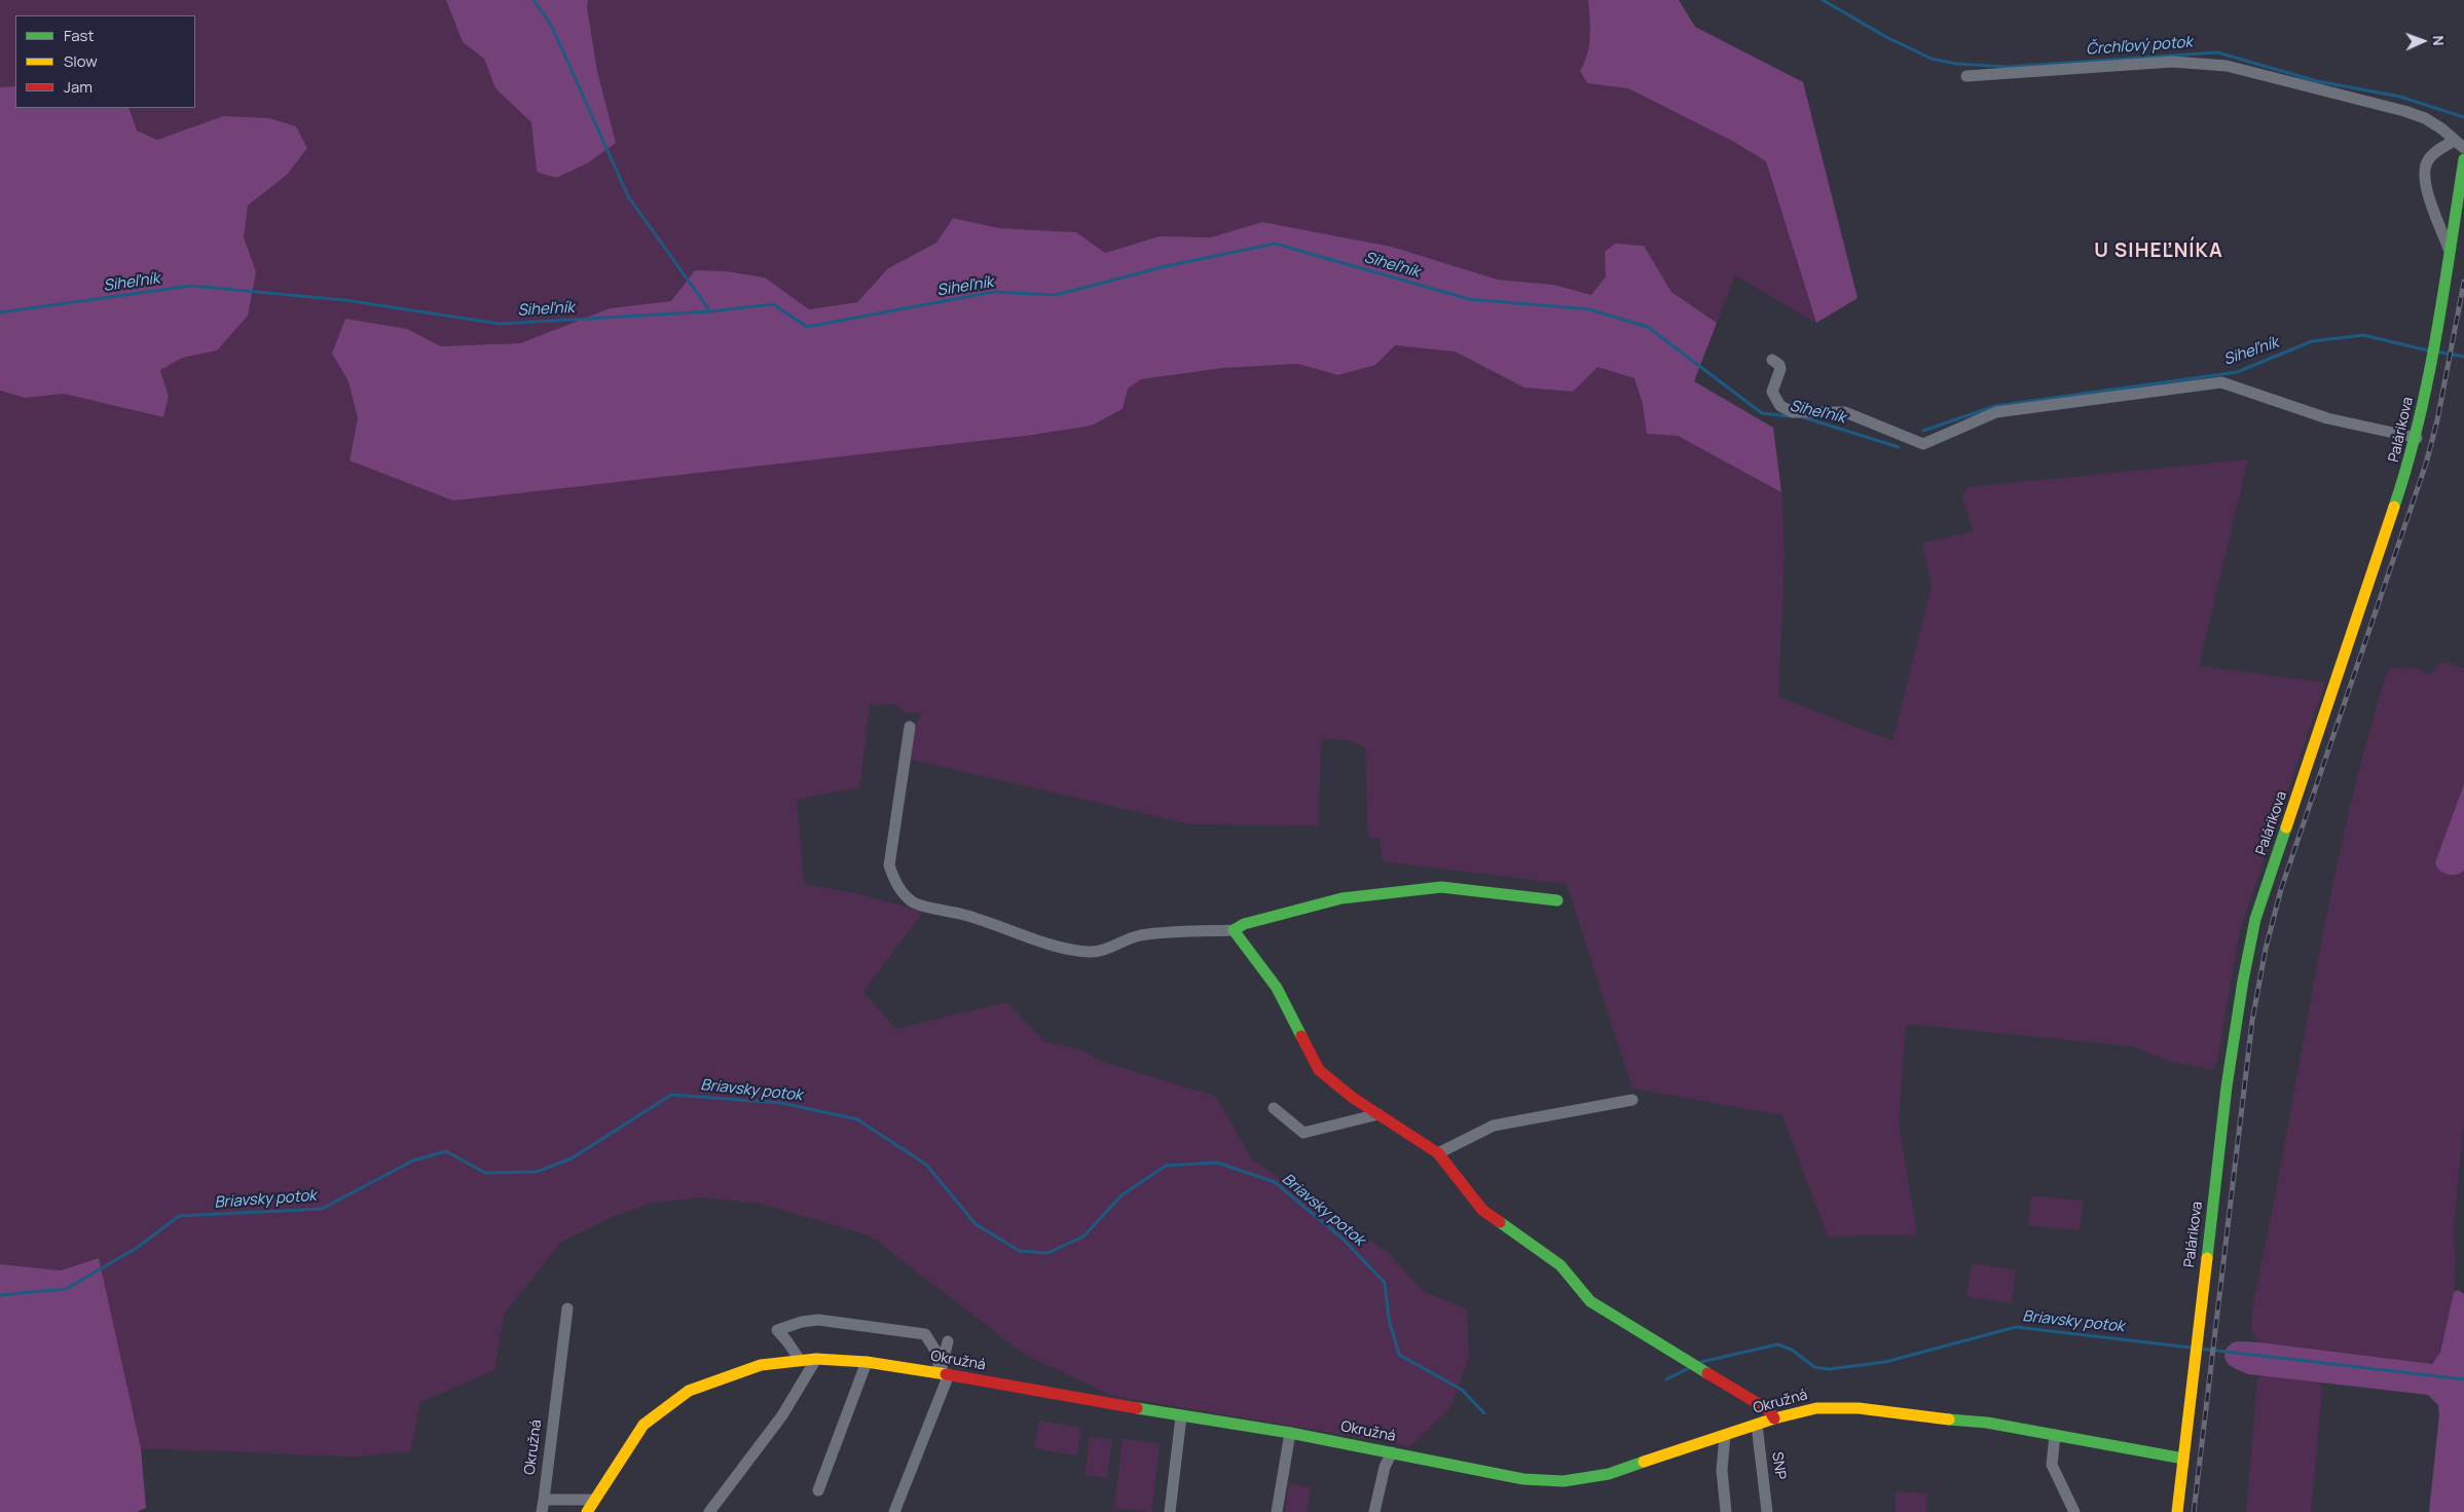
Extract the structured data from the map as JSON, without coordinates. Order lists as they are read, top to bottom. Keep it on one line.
{"streets":{"street":["Palárikova","Okružná","SNP"]},"crossings":[["Palárikova","Okružná"],["Okružná","SNP"]],"districts":["U SIHEĽNÍKA"],"water":["Črchľový potok","Siheľník","Briavsky potok"],"legend":["Fast","Slow","Jam"],"north":"right"}
